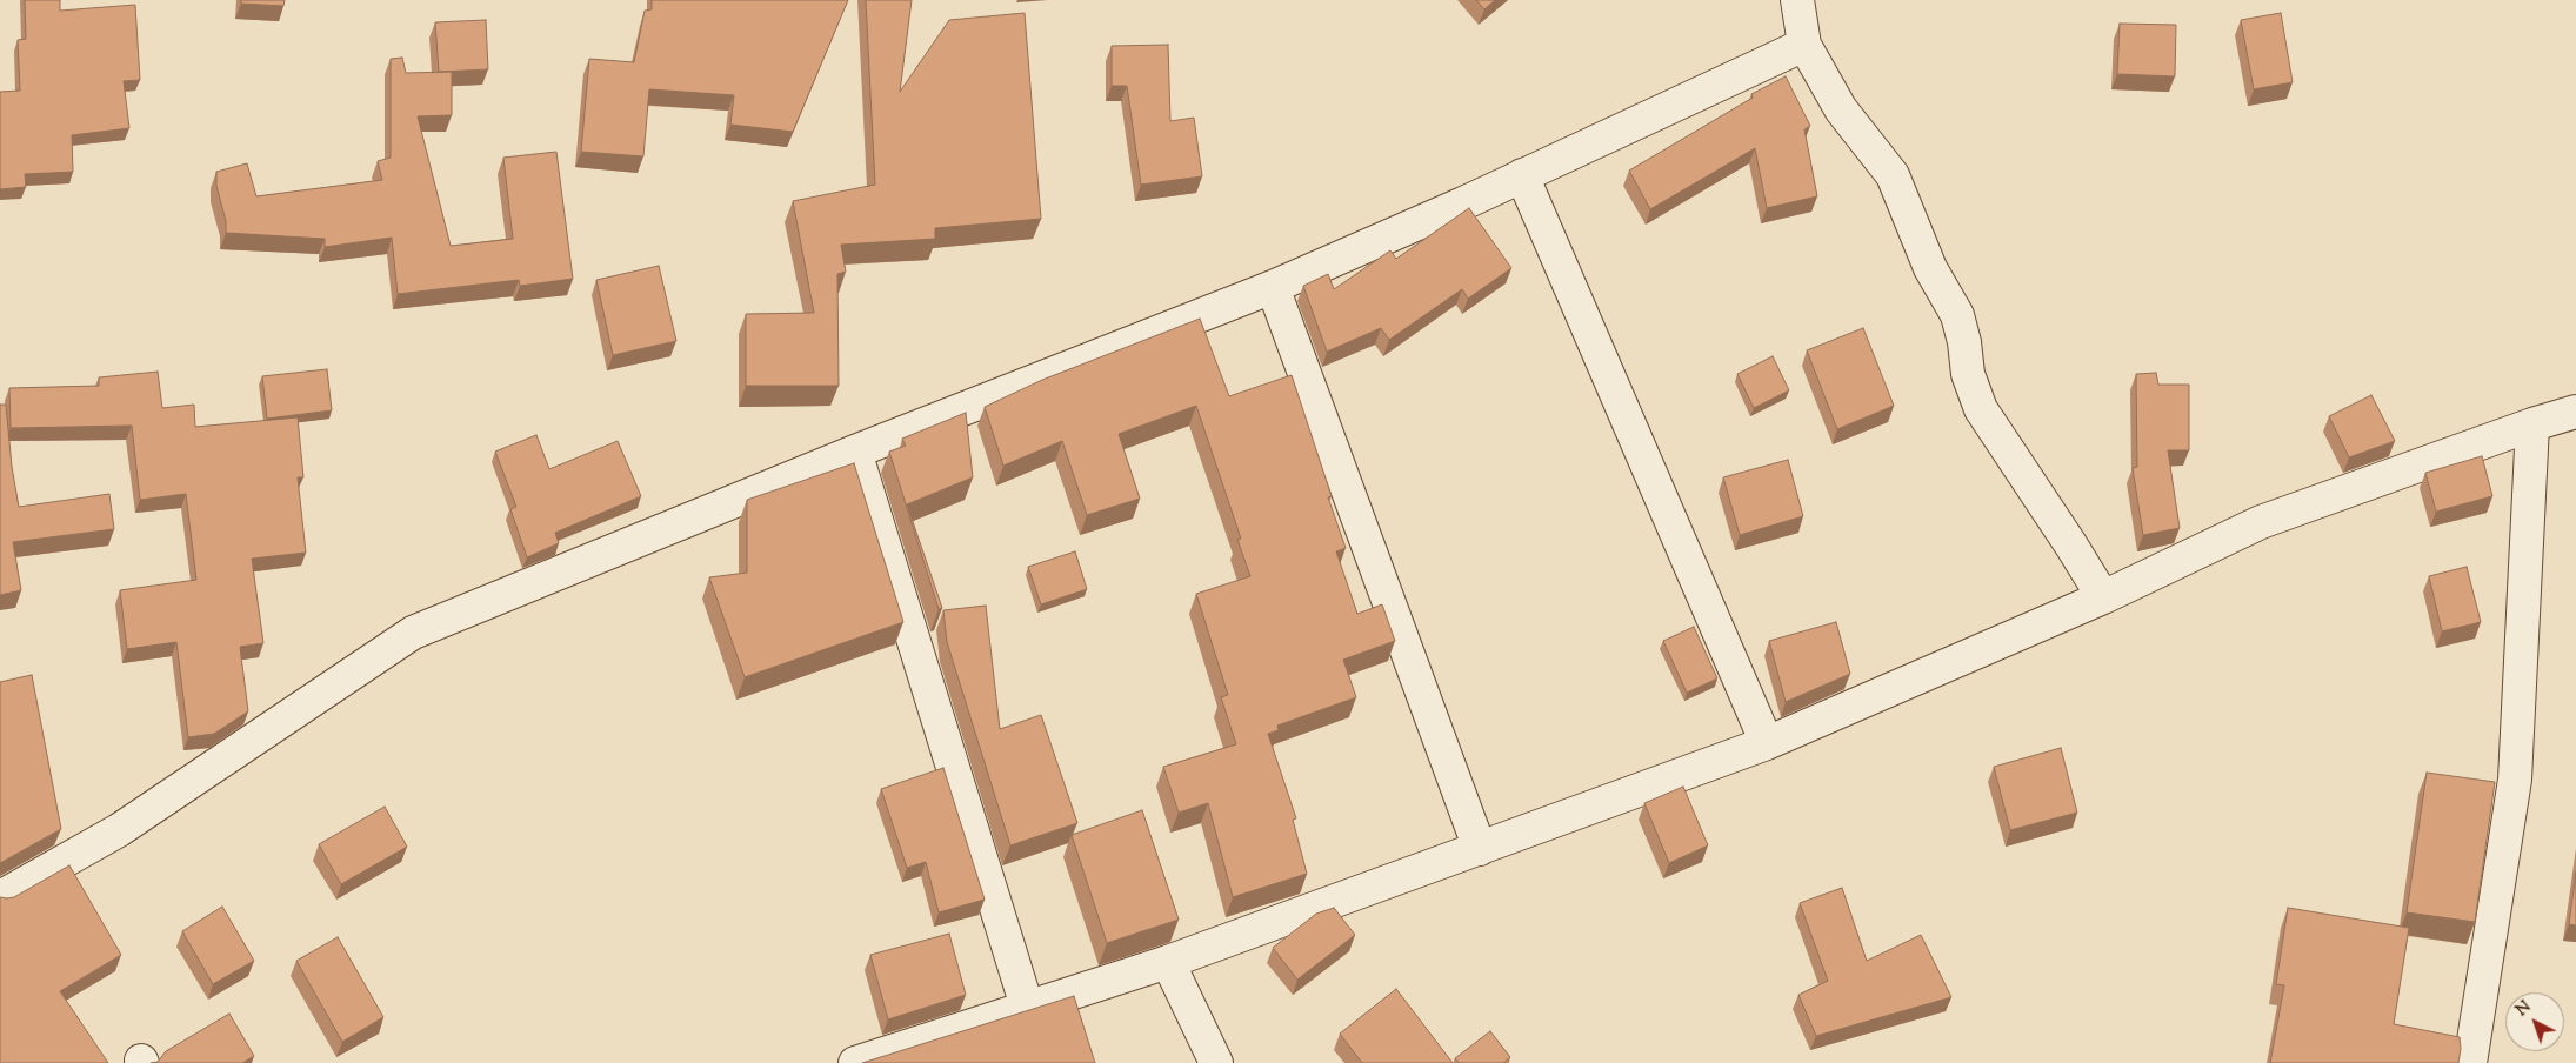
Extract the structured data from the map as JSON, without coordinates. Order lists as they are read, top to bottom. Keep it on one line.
{"north":"top left"}
